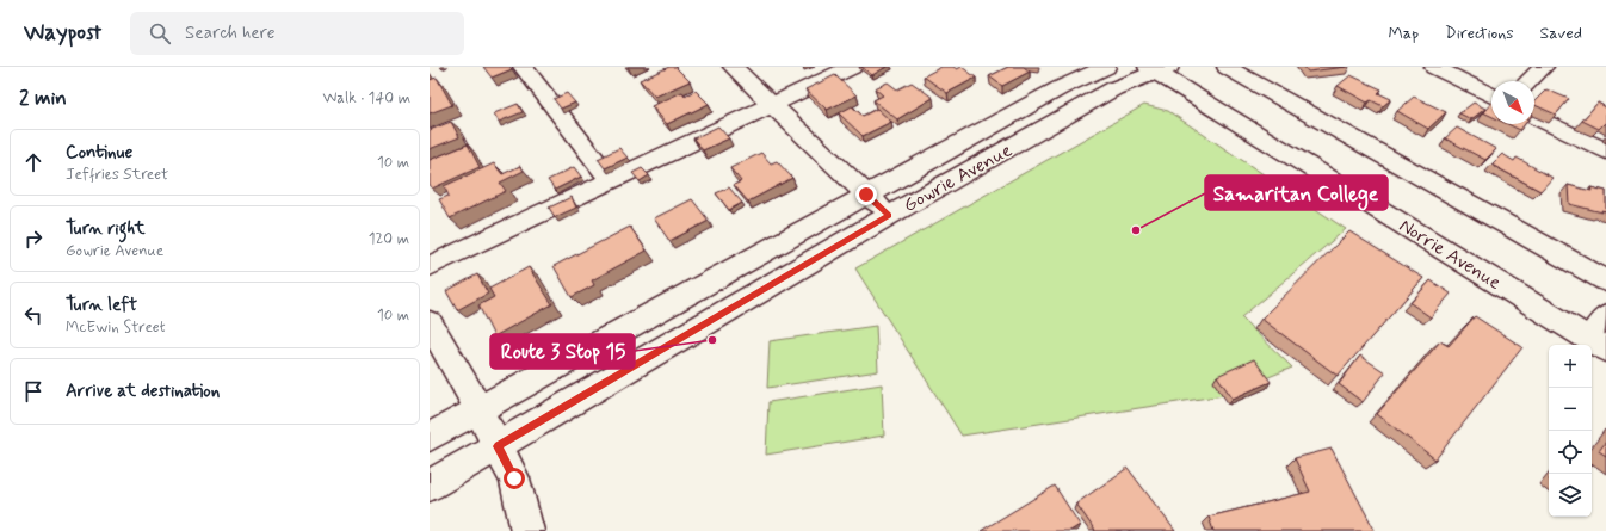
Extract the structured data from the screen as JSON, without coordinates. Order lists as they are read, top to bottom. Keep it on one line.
{"streets":{"street":["Gowrie Avenue","Norrie Avenue"]},"crossings":[["Gowrie Avenue","Norrie Avenue"]],"places":["Samaritan College","Route 3 Stop 15"],"north":"bottom right","page":{"header":"Waypost","search":"Search here","nav":["Map","Directions","Saved"],"heading":["2 min","Walk · 140 m"],"list":[["Continue","Jeffries Street","10 m"],["Turn right","Gowrie Avenue","120 m"],["Turn left","McEwin Street","10 m"],"Arrive at destination"],"map_buttons":["+","−"]}}
